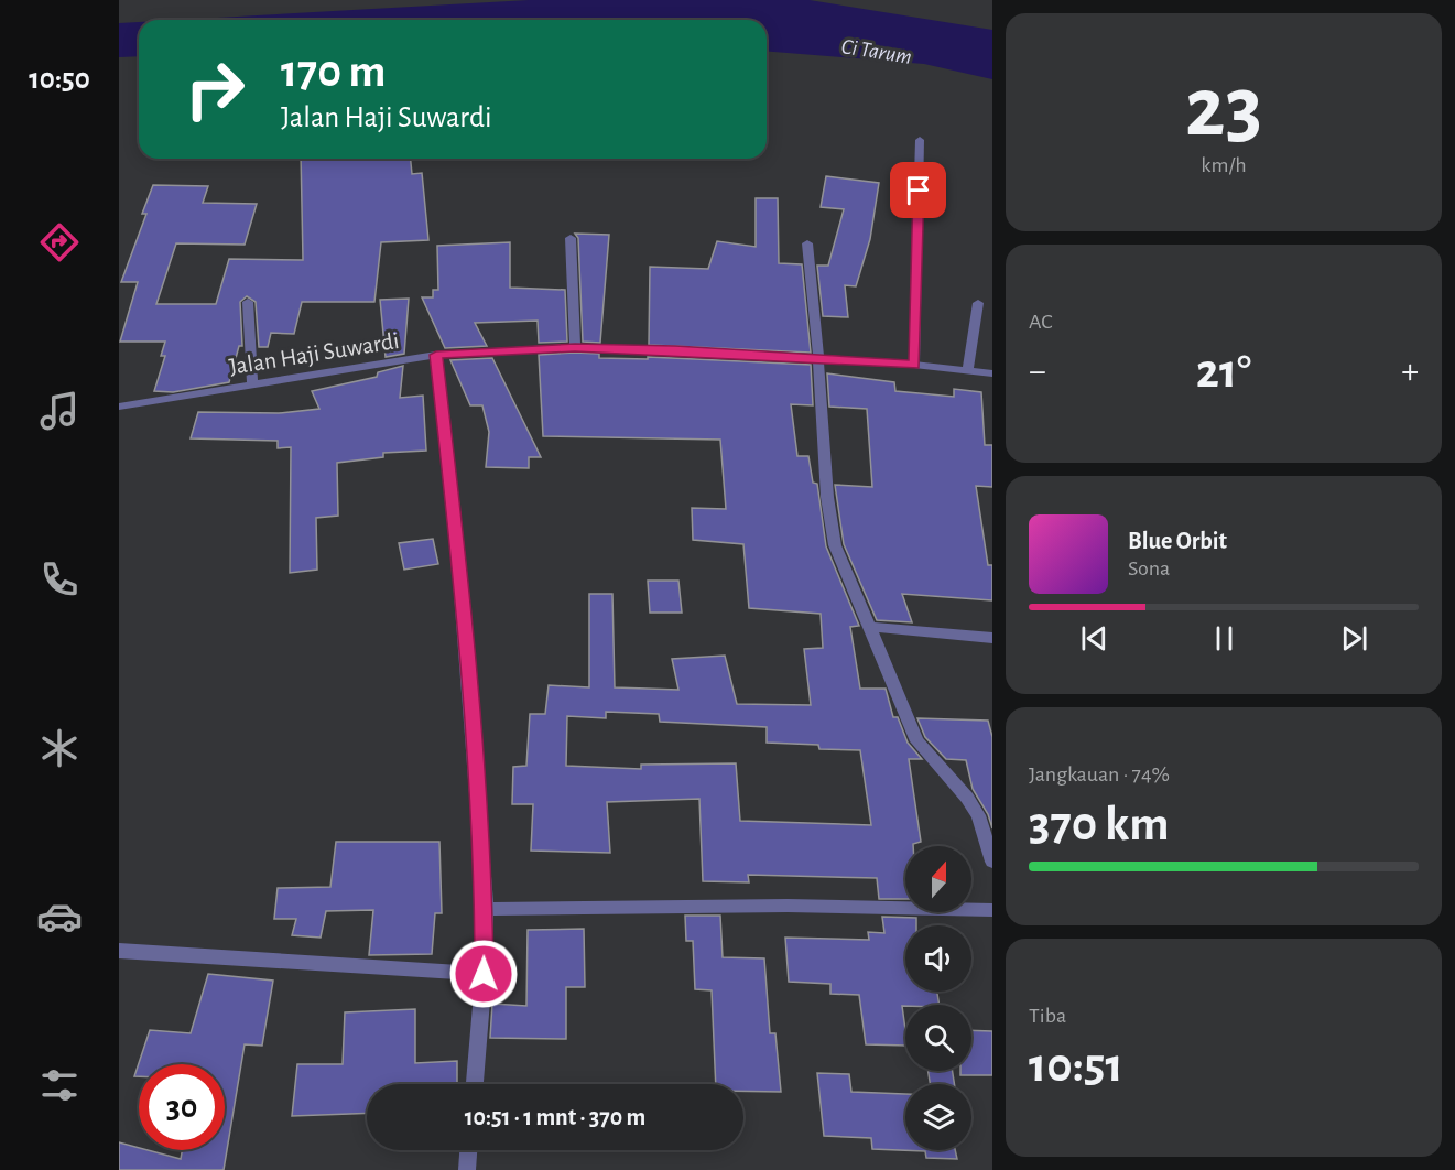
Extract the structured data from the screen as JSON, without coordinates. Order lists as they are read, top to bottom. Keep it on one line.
{"streets":{"street":["Jalan Haji Suwardi"]},"water":["Ci Tarum"],"north":"top","page":{"tabs":"10:50","tile":[["23","km/h"],"AC",["Jangkauan · 74%","370 km"],["Tiba","10:51"]],"turn":["170 m","Jalan Haji Suwardi"],"heat":["−","21°","+"],"song":["Blue Orbit","Sona"],"limit":"30","trip":"10:51 · 1 mnt · 370 m"}}
